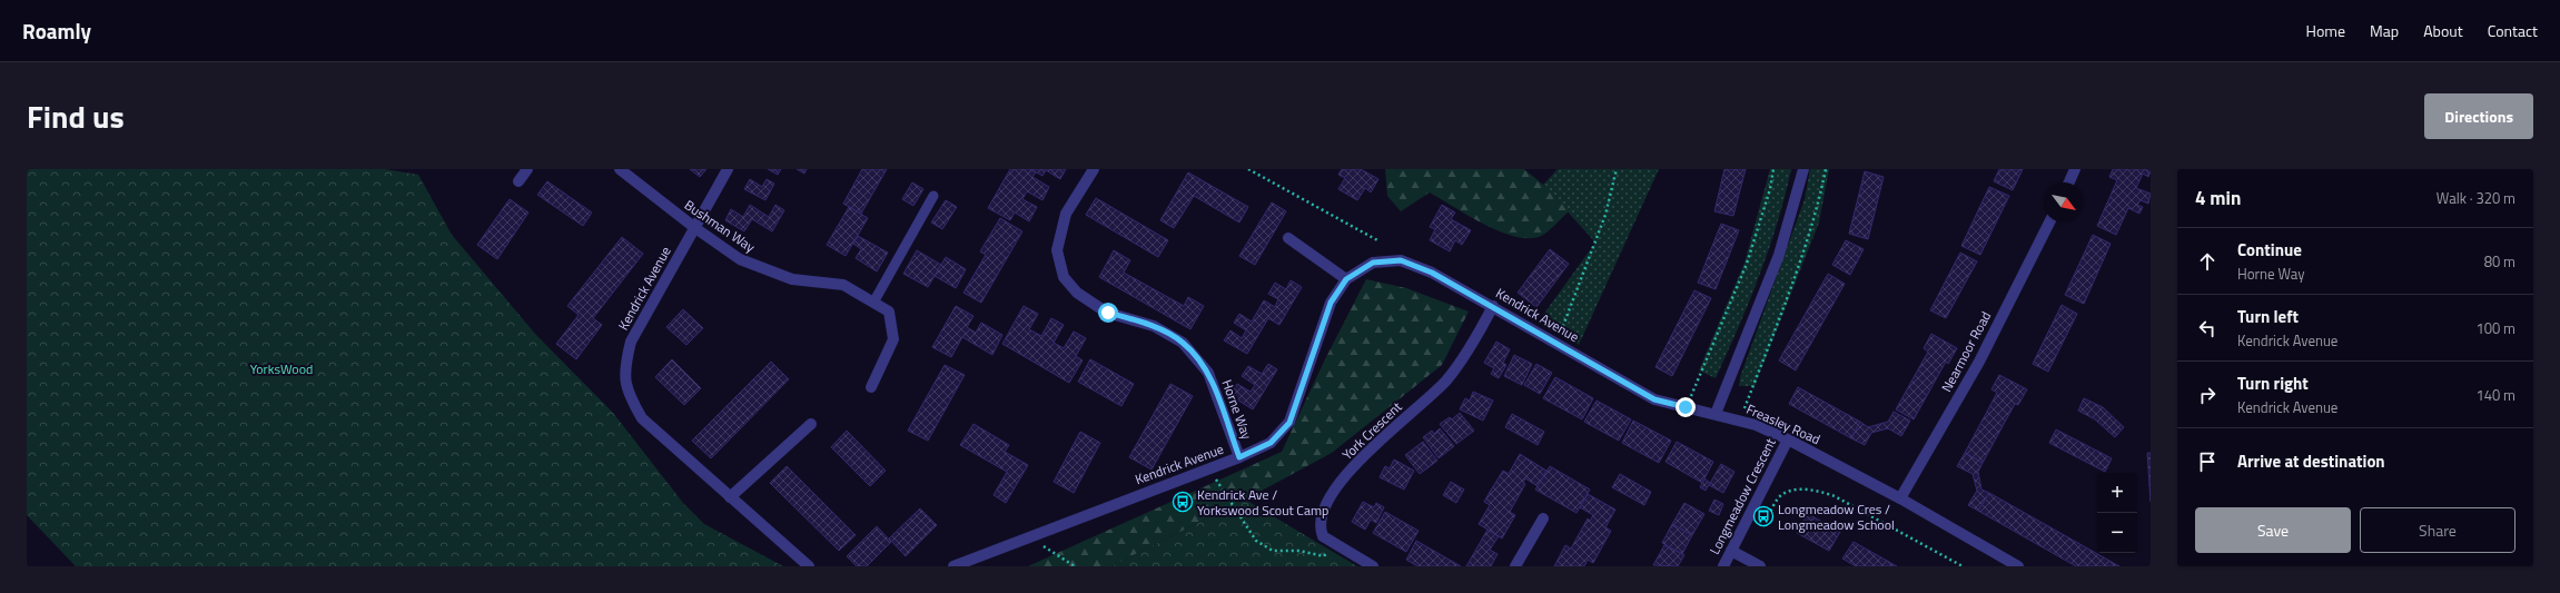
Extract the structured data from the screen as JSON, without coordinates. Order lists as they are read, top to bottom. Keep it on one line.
{"streets":{"street":["Bushman Way","Kendrick Avenue","Nearmoor Road","Horne Way","Freasley Road","York Crescent","Longmeadow Crescent"]},"crossings":[["Bushman Way","Kendrick Avenue"],["Kendrick Avenue","Horne Way"],["Kendrick Avenue","Freasley Road"],["Kendrick Avenue","York Crescent"],["Nearmoor Road","Freasley Road"],["Freasley Road","Longmeadow Crescent"]],"parks":["YorksWood"],"places":{"bus stop":["Kendrick Ave / Yorkswood Scout Camp","Longmeadow Cres / Longmeadow School"]},"north":"bottom right","page":{"header":"Roamly","nav":["Home","Map","About","Contact"],"title":"Find us","buttons":["Directions",["Save","Share"]],"heading":["4 min","Walk · 320 m"],"list":[["Continue","Horne Way","80 m"],["Turn left","Kendrick Avenue","100 m"],["Turn right","Kendrick Avenue","140 m"],"Arrive at destination"],"map_buttons":["+","−"]}}
